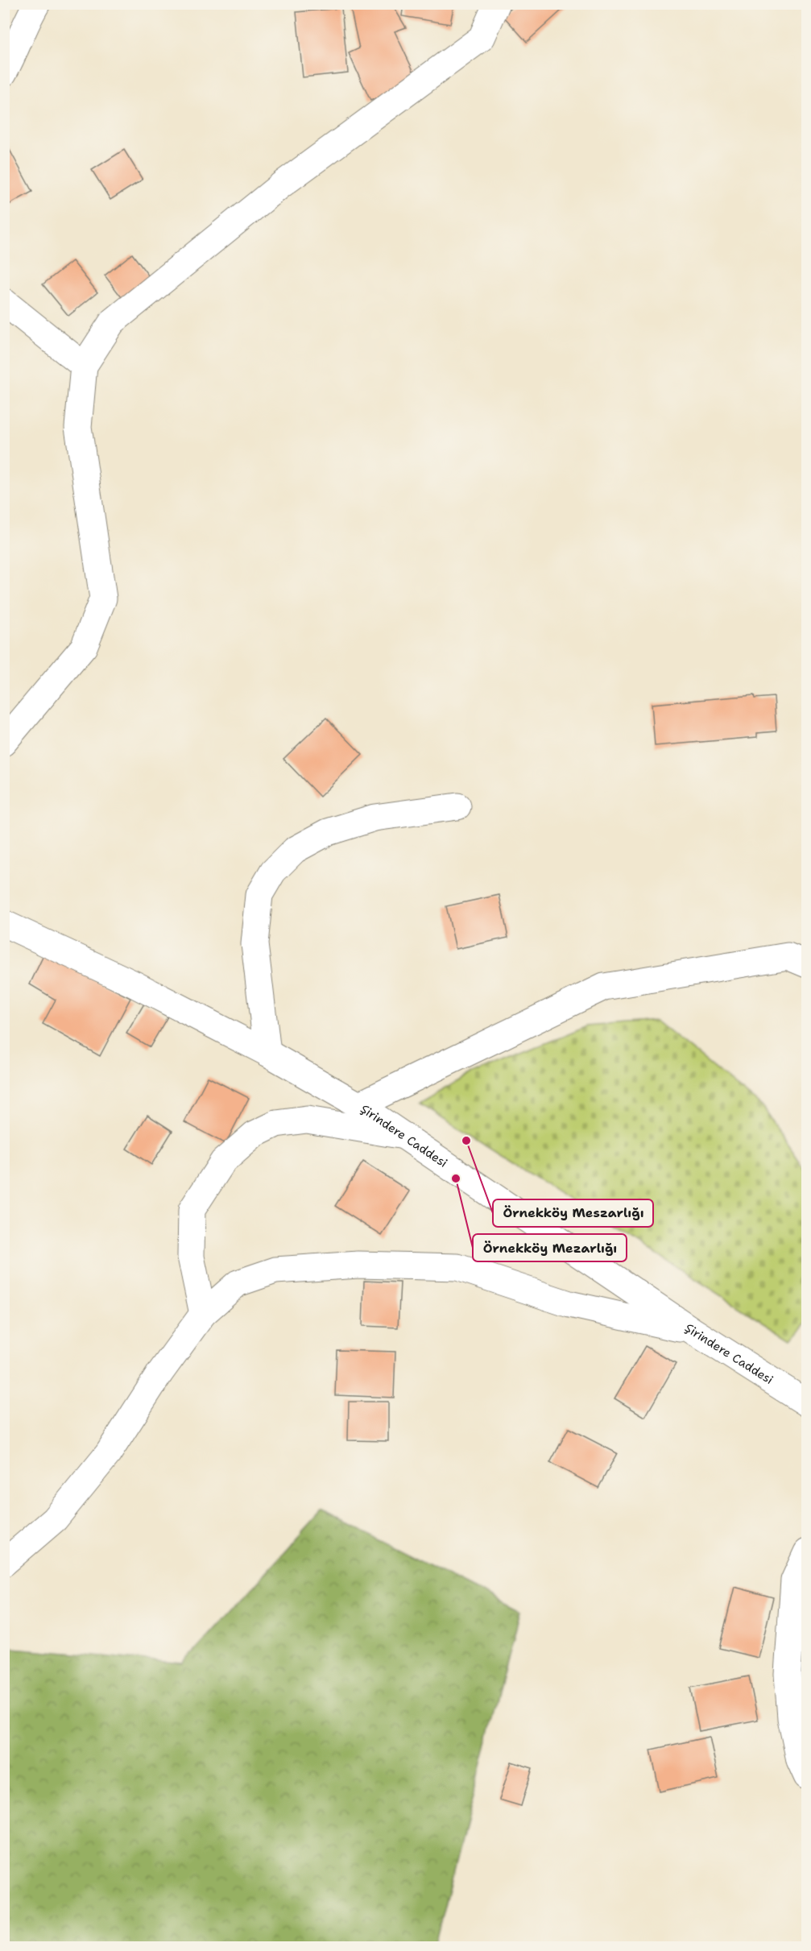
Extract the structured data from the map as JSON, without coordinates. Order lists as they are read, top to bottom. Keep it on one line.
{"streets":{"street":["Şirindere Caddesi"]},"places":["Örnekköy Meszarlığı","Örnekköy Mezarlığı"]}
